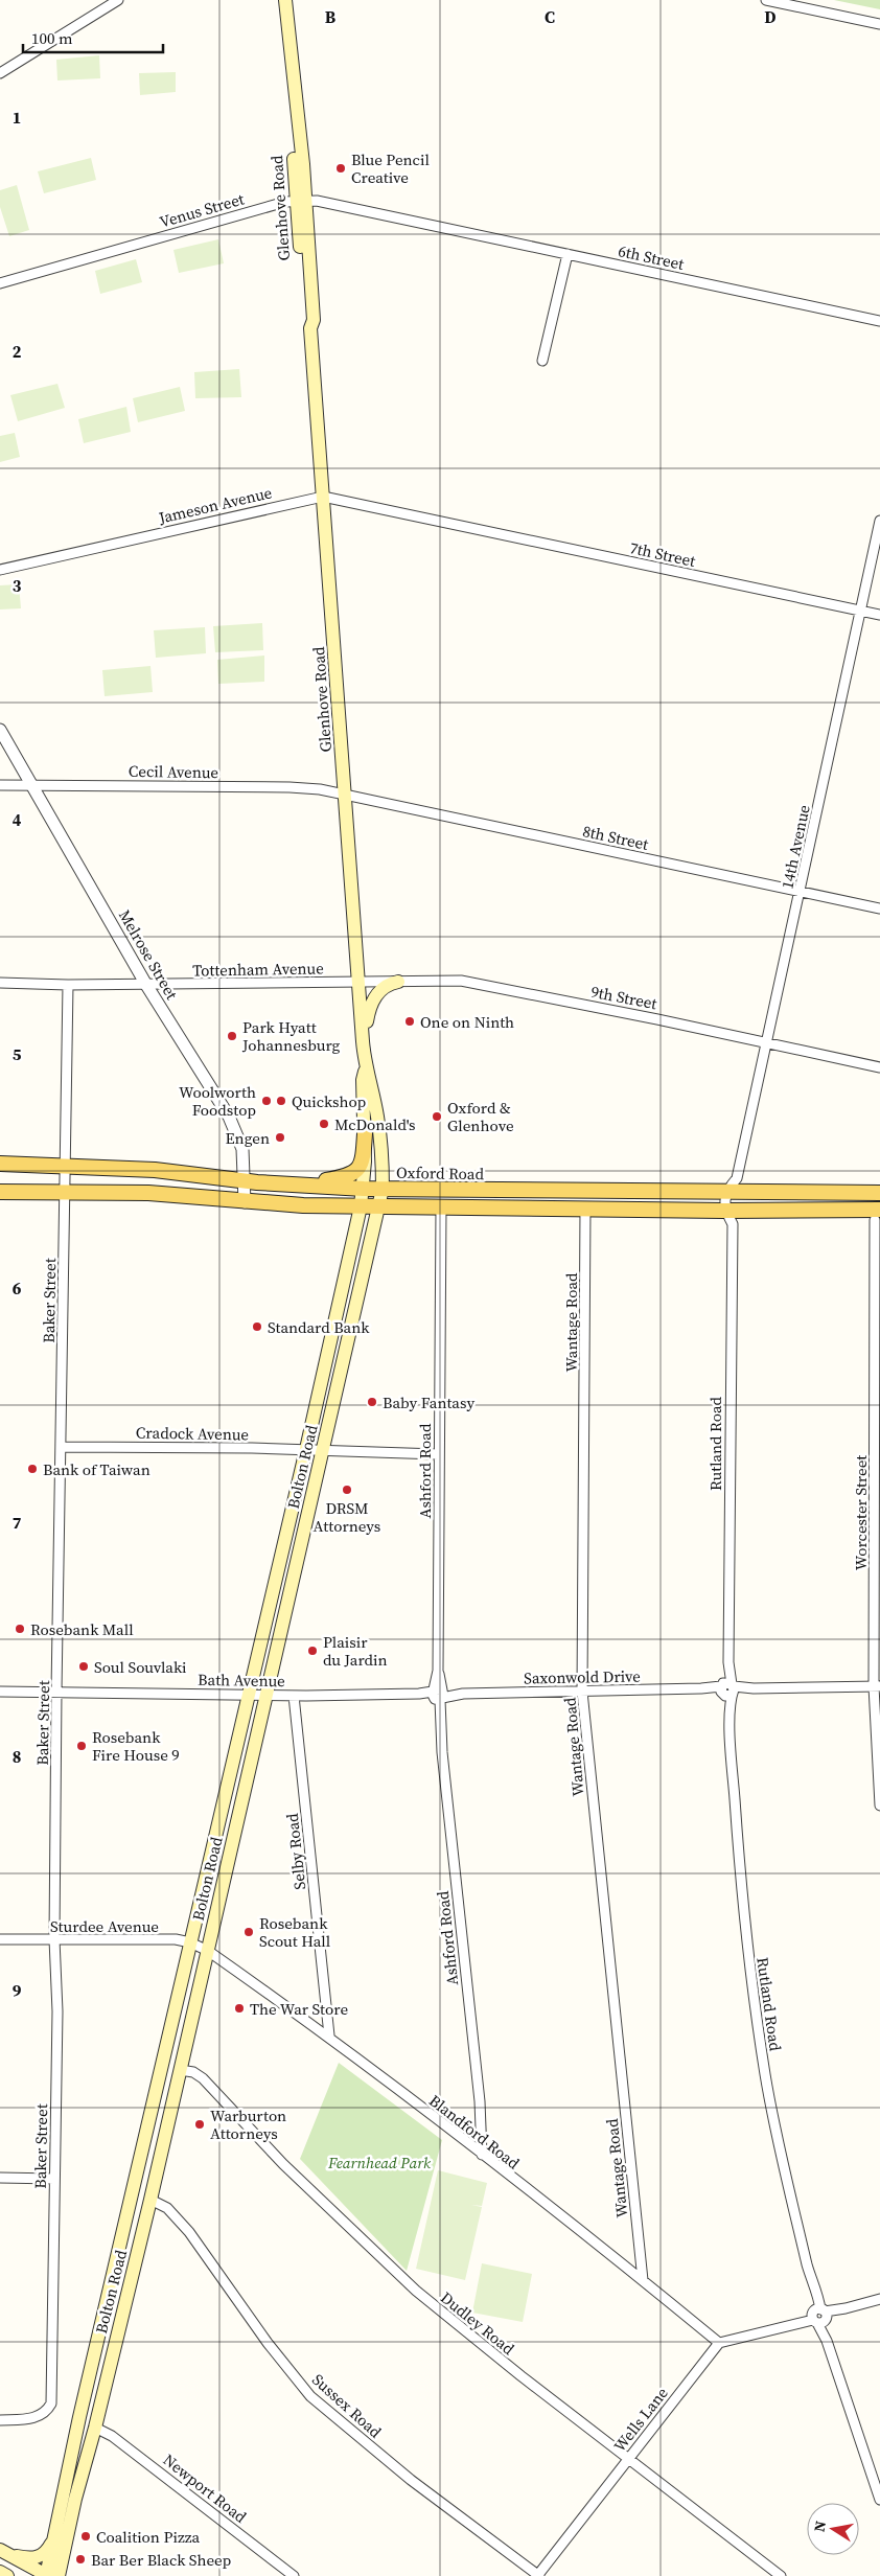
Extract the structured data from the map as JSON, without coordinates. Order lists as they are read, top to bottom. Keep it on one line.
{"streets":{"main road":["Glenhove Road","Oxford Road","Bolton Road"],"street":["Venus Street","6th Street","Jameson Avenue","7th Street","Cecil Avenue","8th Street","14th Avenue","Melrose Street","Tottenham Avenue","9th Street","Baker Street","Wantage Road","Cradock Avenue","Rutland Road","Ashford Road","Worcester Street","Saxonwold Drive","Bath Avenue","Selby Road","Sturdee Avenue","Blandford Road","Dudley Road","Sussex Road","Wells Lane","Newport Road"]},"crossings":[["Glenhove Road","Venus Street"],["Glenhove Road","Jameson Avenue"],["Glenhove Road","Cecil Avenue"],["Glenhove Road","8th Street"],["Glenhove Road","Tottenham Avenue"],["Glenhove Road","9th Street"],["Glenhove Road","Oxford Road"],["Glenhove Road","Bolton Road"],["Venus Street","6th Street"],["Jameson Avenue","7th Street"],["7th Street","14th Avenue"],["Cecil Avenue","8th Street"],["Cecil Avenue","Melrose Street"],["8th Street","14th Avenue"],["14th Avenue","9th Street"],["14th Avenue","Oxford Road"],["Melrose Street","Tottenham Avenue"],["Melrose Street","Oxford Road"],["Tottenham Avenue","9th Street"],["Tottenham Avenue","Baker Street"],["Oxford Road","Baker Street"],["Oxford Road","Bolton Road"],["Oxford Road","Worcester Street"],["Baker Street","Cradock Avenue"],["Baker Street","Bath Avenue"],["Baker Street","Sturdee Avenue"],["Wantage Road","Saxonwold Drive"],["Wantage Road","Blandford Road"],["Cradock Avenue","Bolton Road"],["Cradock Avenue","Ashford Road"],["Rutland Road","Saxonwold Drive"],["Bolton Road","Bath Avenue"],["Bolton Road","Sturdee Avenue"],["Bolton Road","Blandford Road"],["Bolton Road","Dudley Road"],["Bolton Road","Sussex Road"],["Bolton Road","Newport Road"],["Ashford Road","Saxonwold Drive"],["Ashford Road","Bath Avenue"],["Ashford Road","Blandford Road"],["Worcester Street","Saxonwold Drive"],["Saxonwold Drive","Bath Avenue"],["Bath Avenue","Selby Road"],["Selby Road","Blandford Road"],["Sturdee Avenue","Blandford Road"],["Blandford Road","Wells Lane"],["Dudley Road","Wells Lane"],["Sussex Road","Wells Lane"]],"parks":["Fearnhead Park"],"places":["Blue Pencil Creative","One on Ninth","Park Hyatt Johannesburg","Woolworth Foodstop","Quickshop","Oxford & Glenhove","McDonald's","Engen","Standard Bank","Baby Fantasy","Bank of Taiwan","DRSM Attorneys","Rosebank Mall","Plaisir du Jardin","Soul Souvlaki","Rosebank Fire House 9","Rosebank Scout Hall","The War Store","Warburton Attorneys","Coalition Pizza","Bar Ber Black Sheep"],"scale_bar":"100 m","north":"left","grid":{"columns":["B","C","D"],"rows":["1","2","3","4","5","6","7","8","9"]}}
